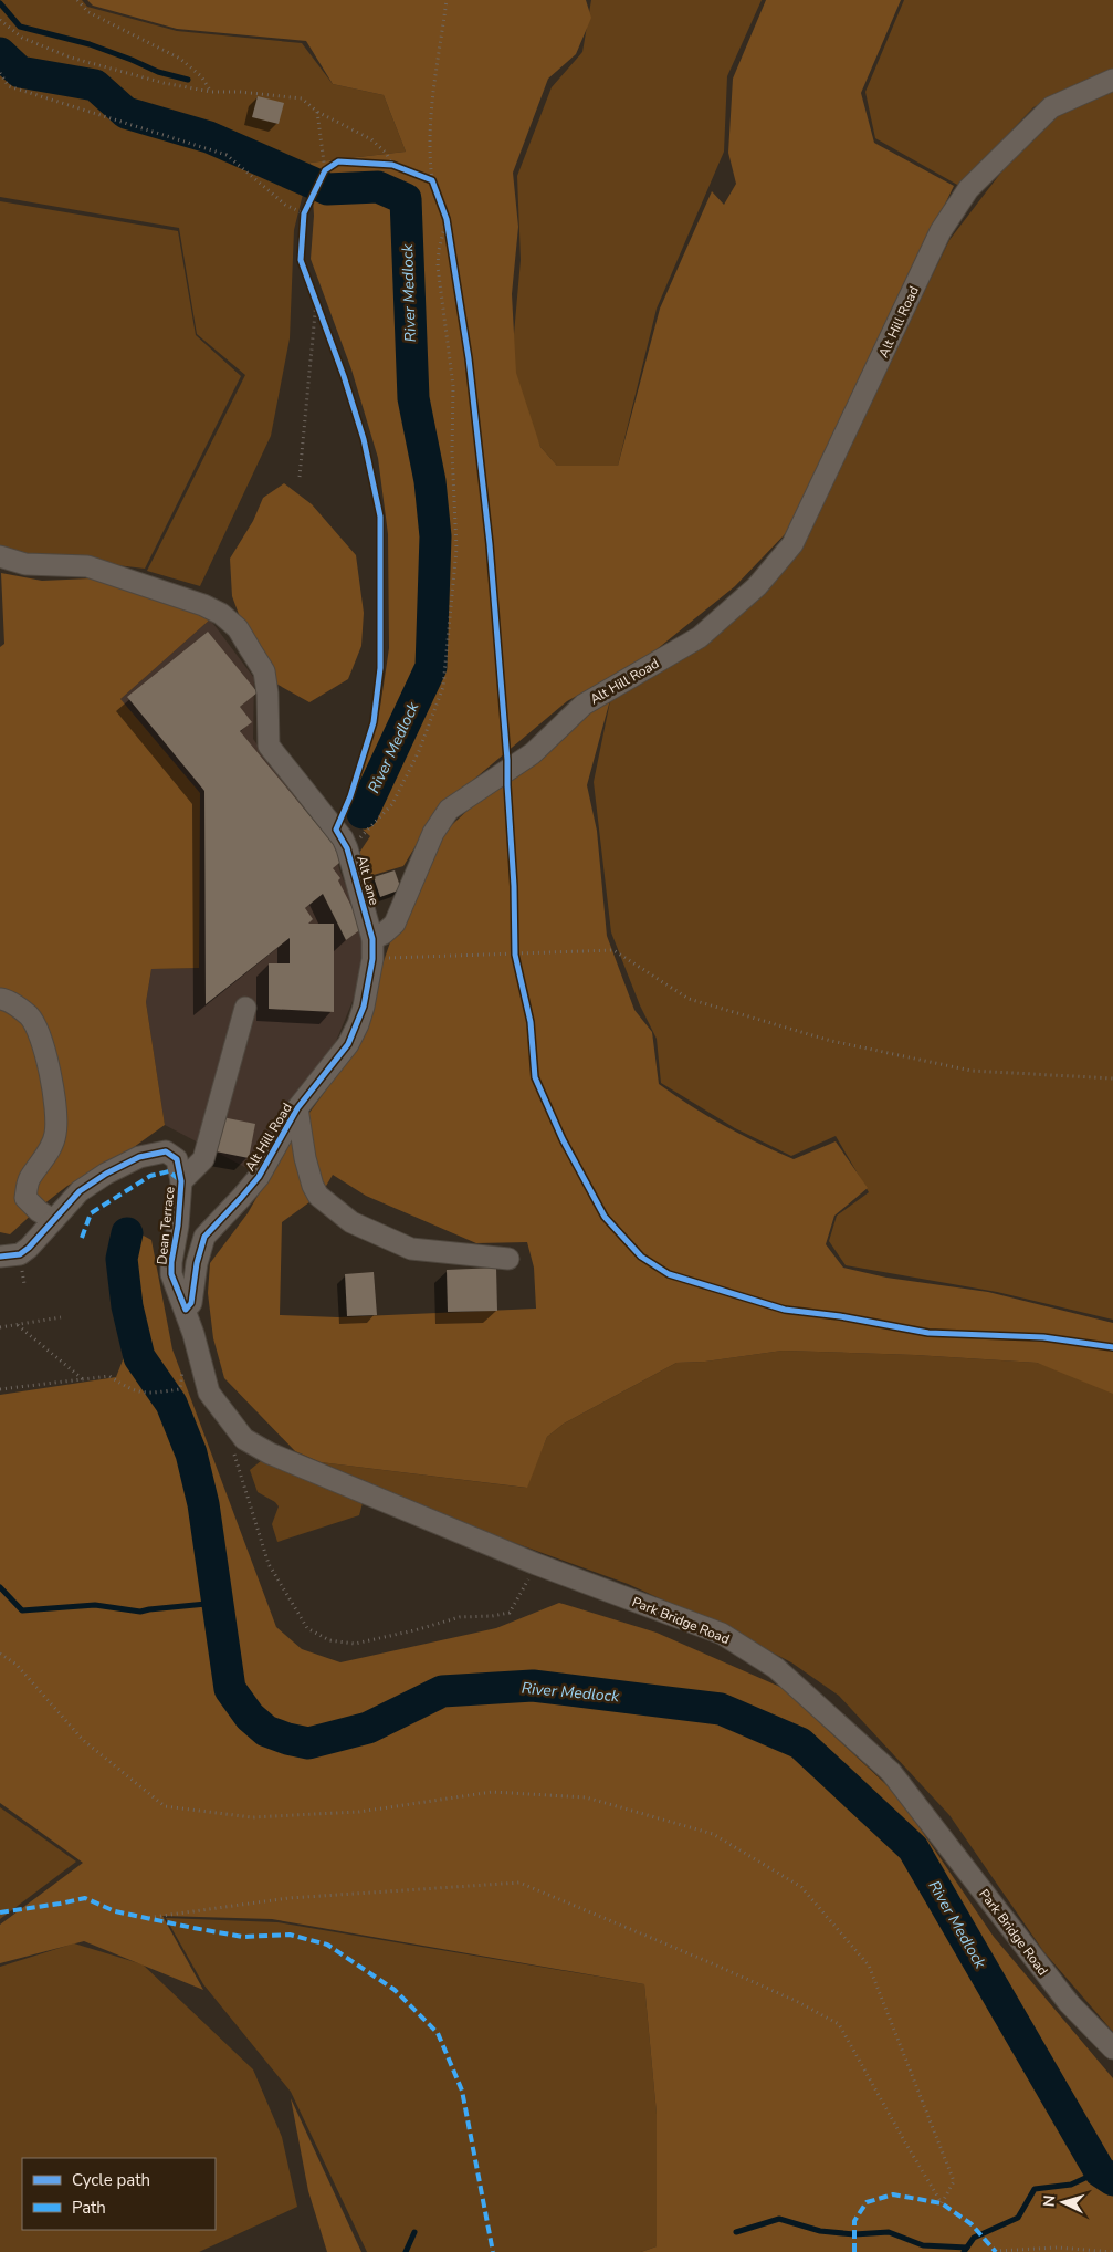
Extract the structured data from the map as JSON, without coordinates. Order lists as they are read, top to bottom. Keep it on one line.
{"streets":{"street":["Alt Hill Road","Alt Lane","Dean Terrace","Park Bridge Road"]},"crossings":[["Alt Hill Road","Alt Lane"],["Alt Hill Road","Dean Terrace"],["Alt Hill Road","Park Bridge Road"],["Dean Terrace","Park Bridge Road"]],"water":["River Medlock"],"legend":["Cycle path","Path"],"north":"left"}
